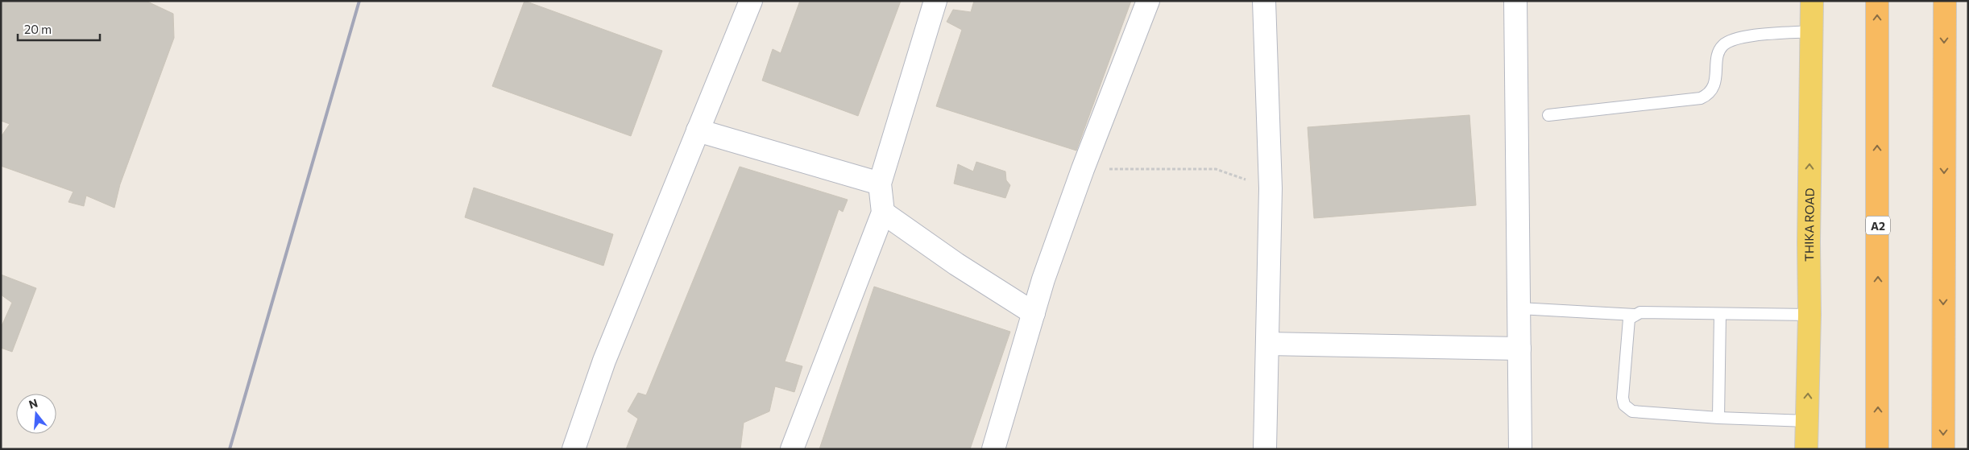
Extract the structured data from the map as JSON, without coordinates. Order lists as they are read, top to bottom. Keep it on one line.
{"streets":{"highway":["A2"],"main road":["THIKA ROAD"]},"one_way":["THIKA ROAD"],"scale_bar":"20 m","north":"top"}
